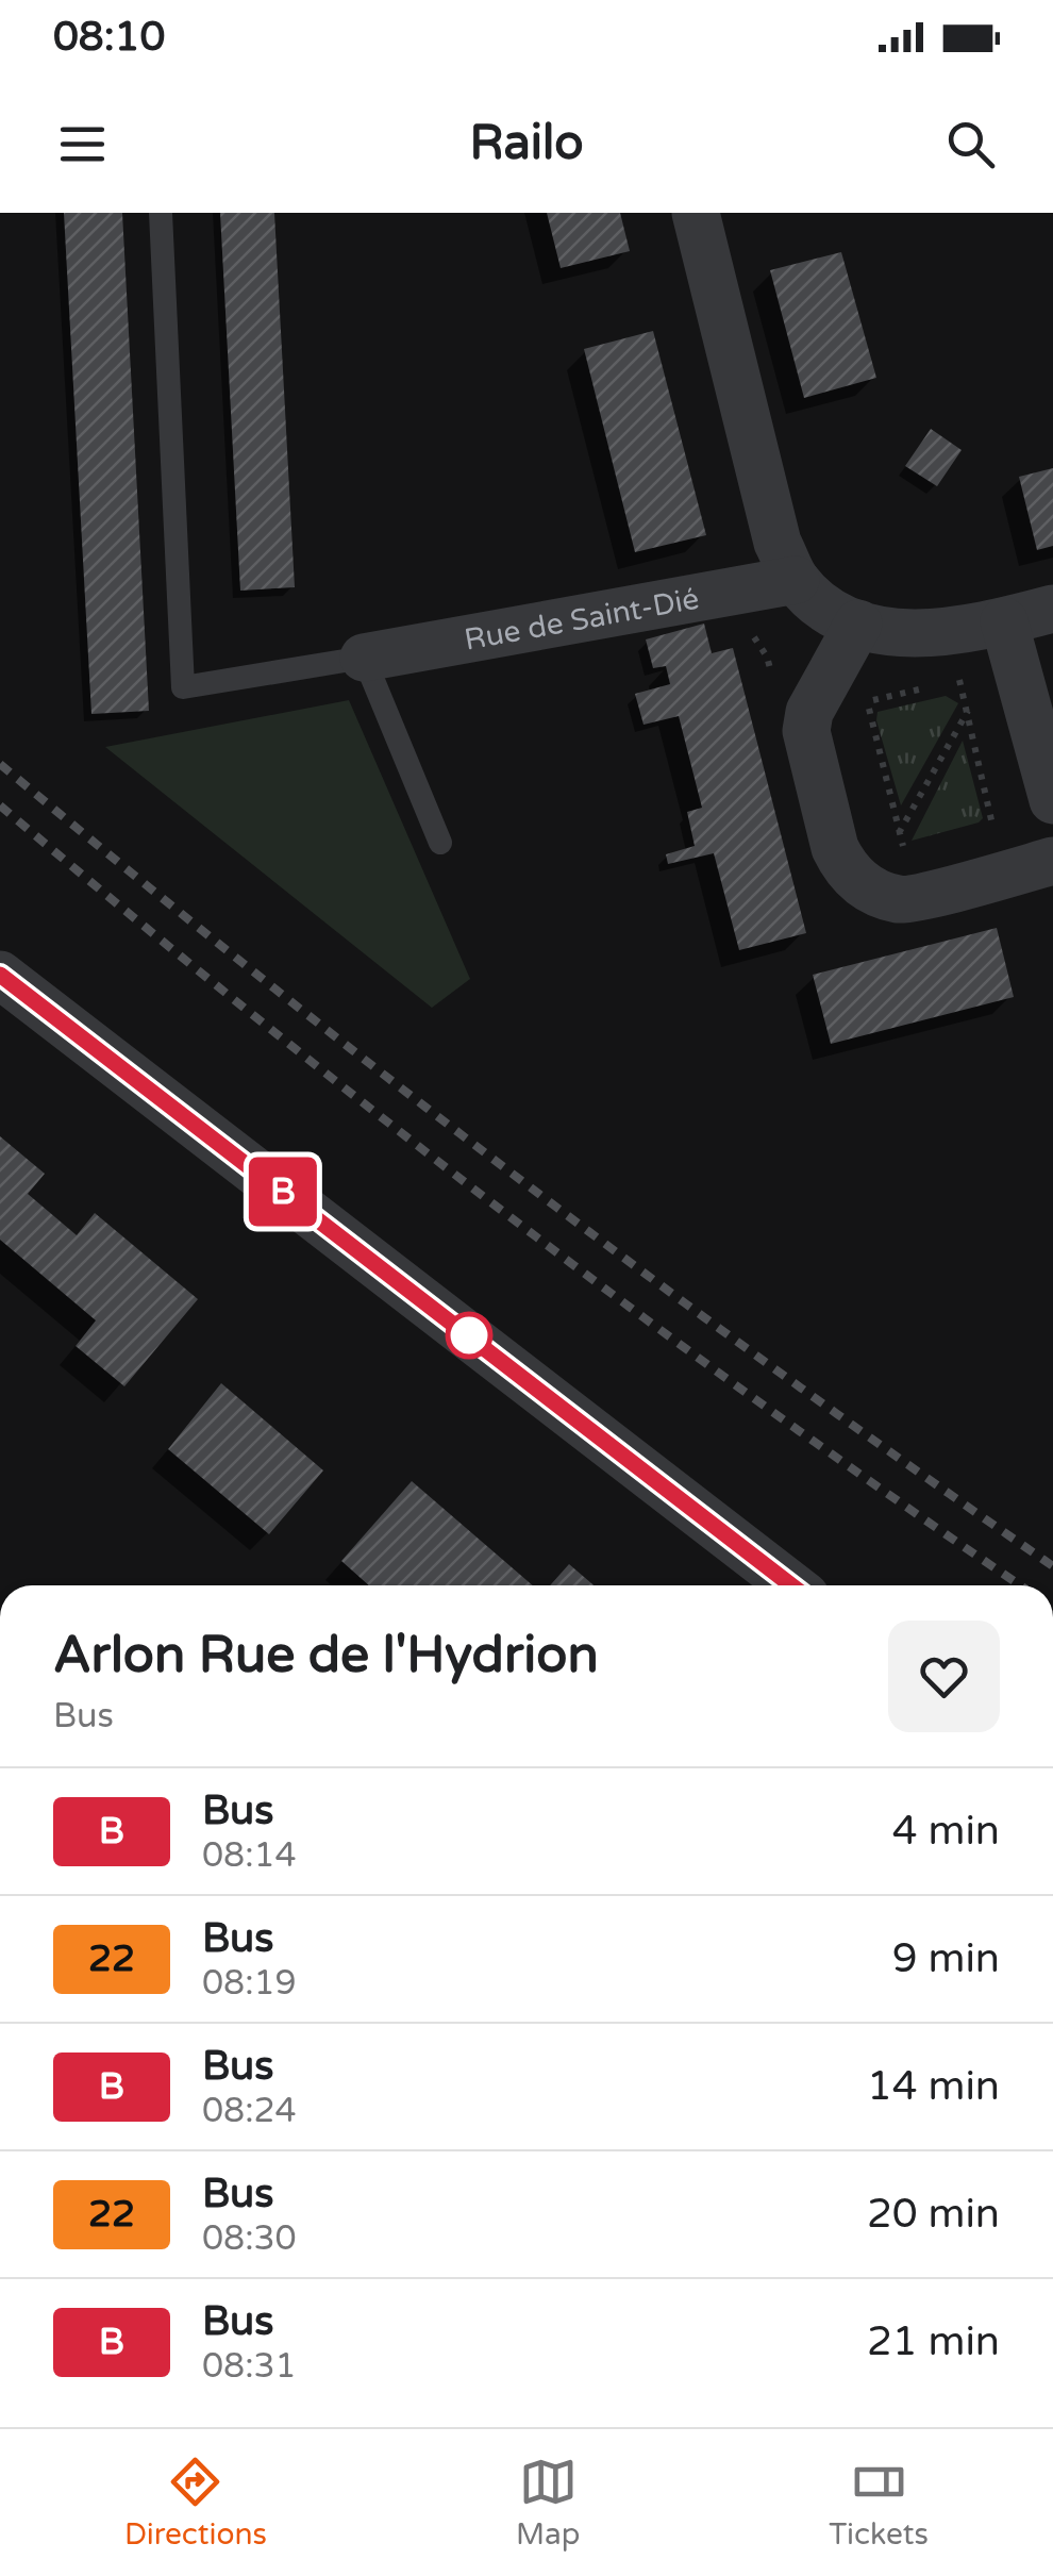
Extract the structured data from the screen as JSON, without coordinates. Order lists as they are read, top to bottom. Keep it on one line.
{"streets":{"street":["Rue de Saint-Dié"]},"lines":["bus line B"],"page":{"status":"08:10","header":"Railo","on_map":"B","heading":["Arlon Rue de l'Hydrion","Bus"],"list":[{"mark":"B","name":"Bus","note":"08:14","value":"4 min"},{"mark":"22","name":"Bus","note":"08:19","value":"9 min"},{"mark":"B","name":"Bus","note":"08:24","value":"14 min"},{"mark":"22","name":"Bus","note":"08:30","value":"20 min"},{"mark":"B","name":"Bus","note":"08:31","value":"21 min"}],"tabs":["Directions","Map","Tickets"]}}
